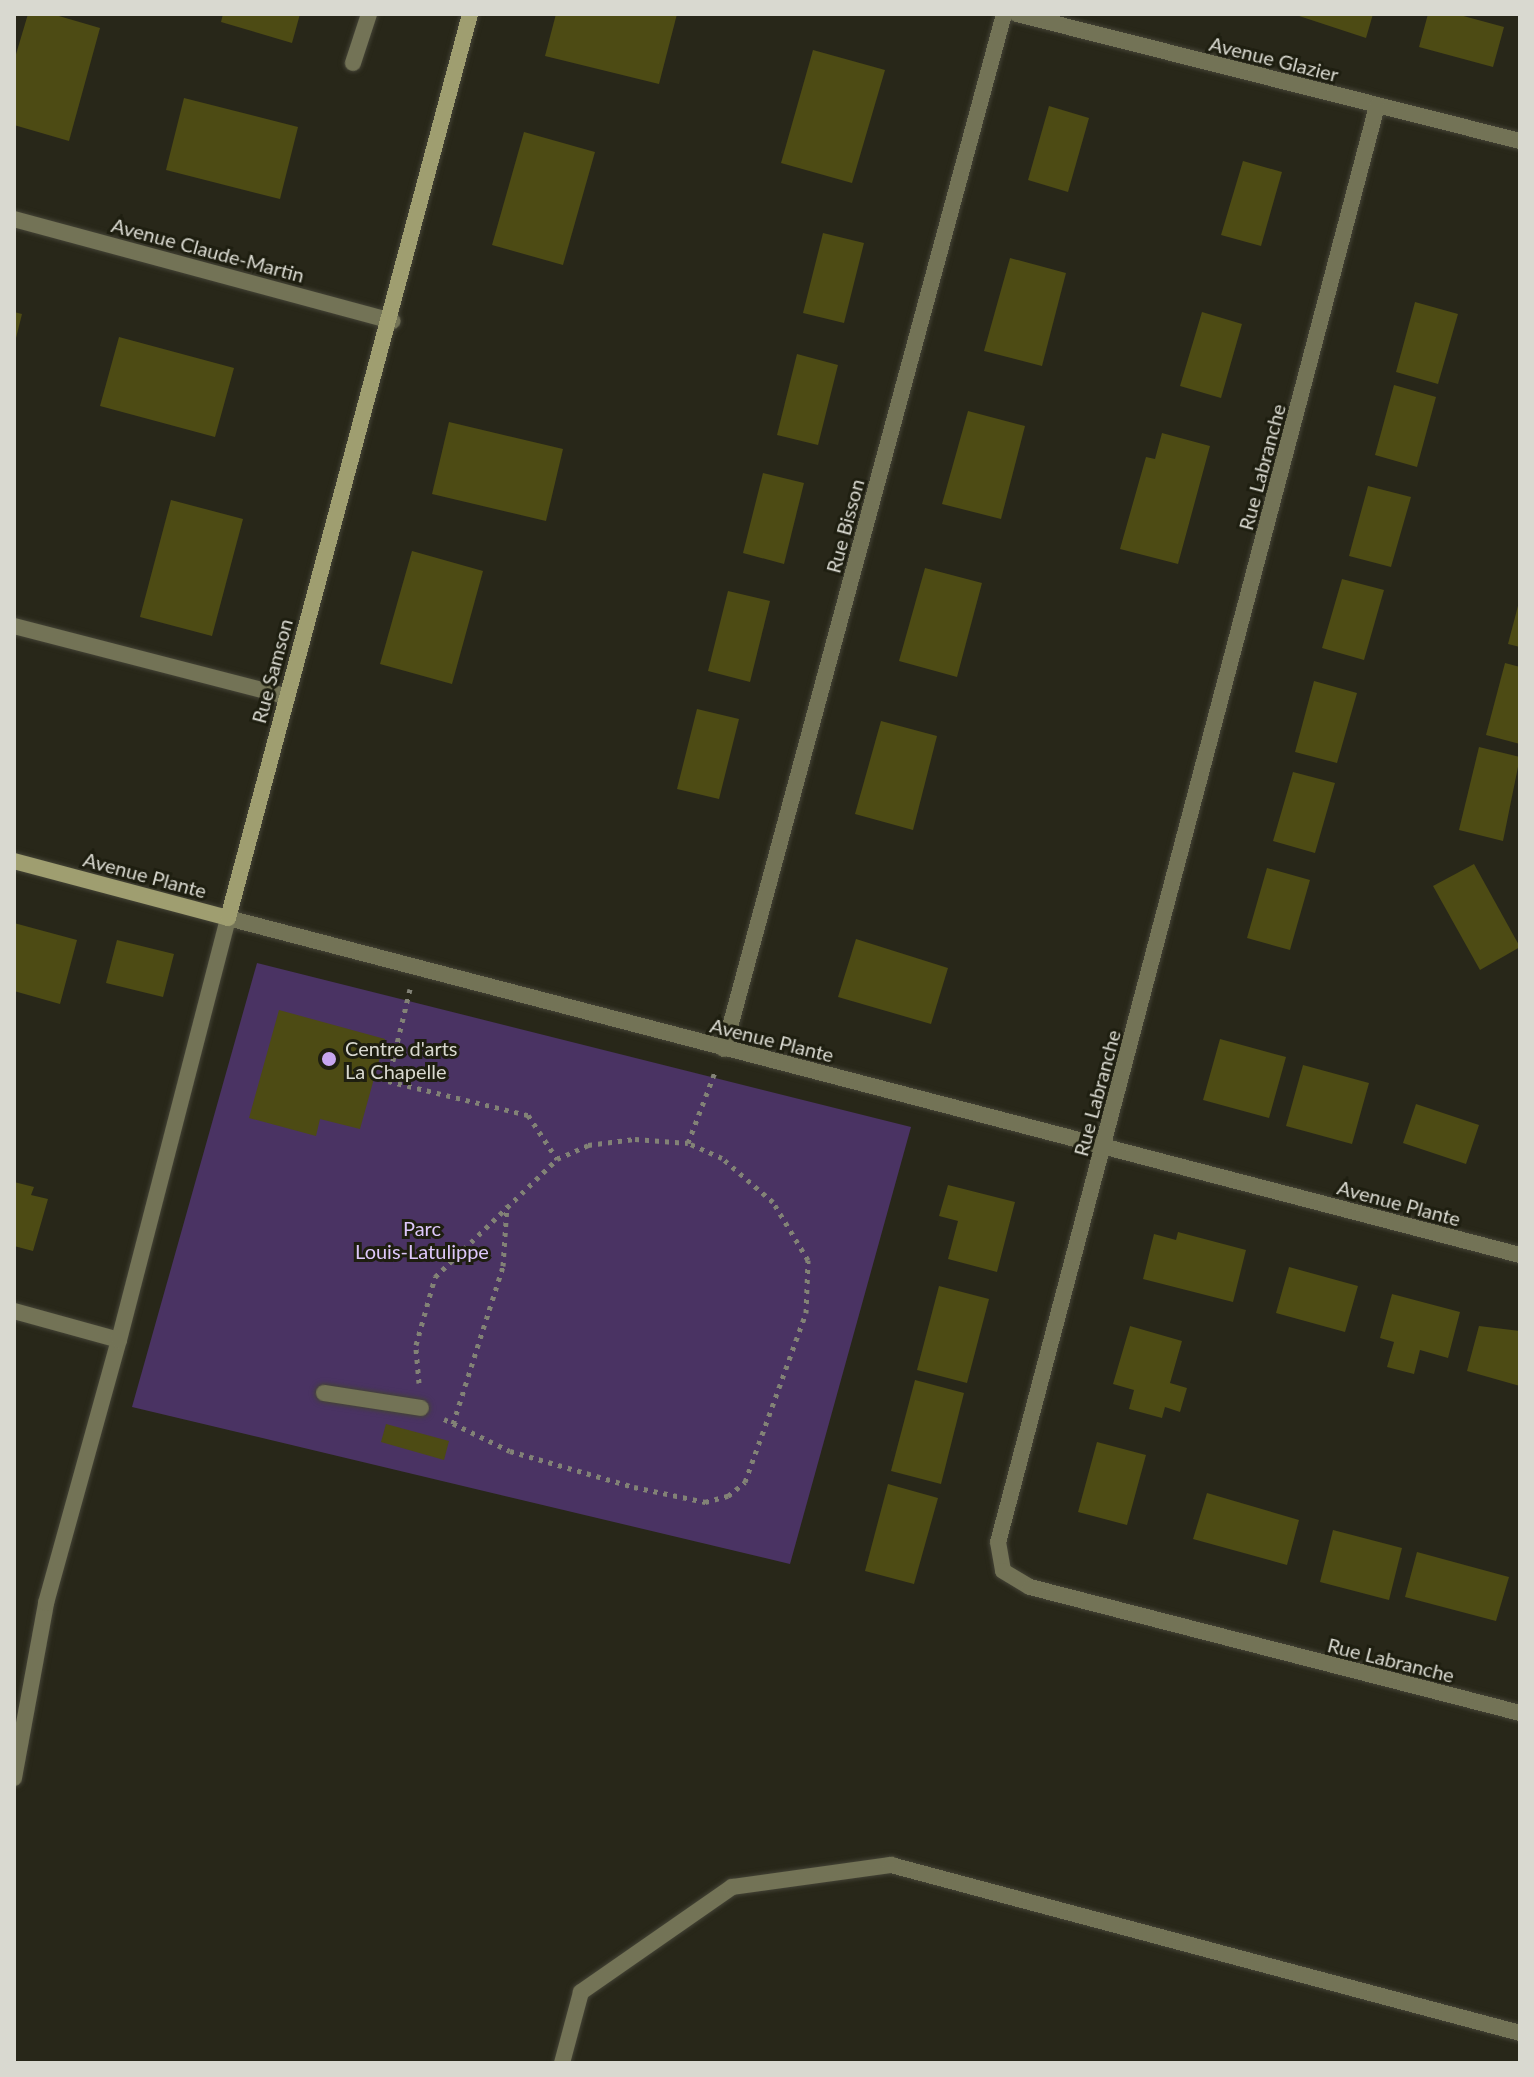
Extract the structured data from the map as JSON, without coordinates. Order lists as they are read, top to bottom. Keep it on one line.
{"streets":{"street":["Avenue Glazier","Avenue Claude-Martin","Rue Labranche","Rue Bisson","Rue Samson","Avenue Plante"]},"crossings":[["Avenue Glazier","Rue Labranche"],["Avenue Claude-Martin","Rue Samson"],["Rue Labranche","Avenue Plante"],["Rue Bisson","Avenue Plante"],["Rue Samson","Avenue Plante"]],"parks":["Parc Louis-Latulippe"],"places":["Centre d'arts La Chapelle"]}
